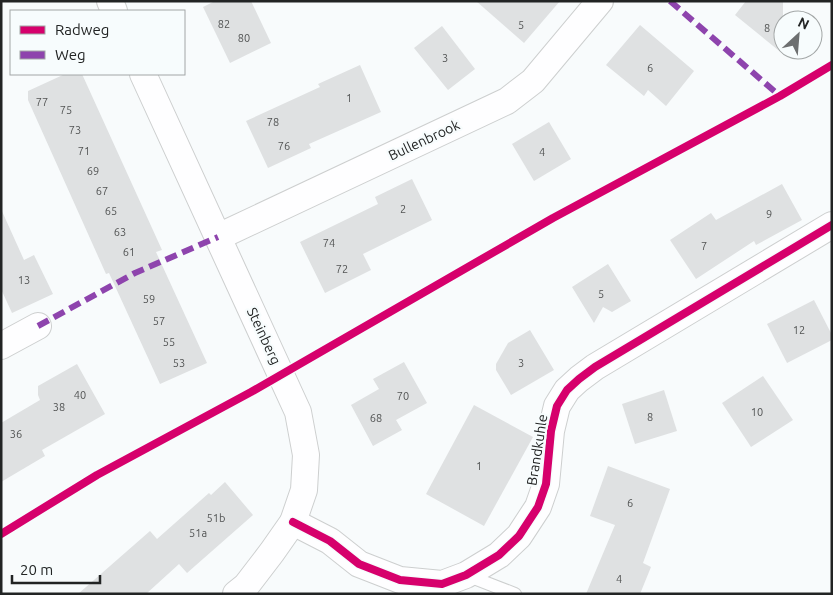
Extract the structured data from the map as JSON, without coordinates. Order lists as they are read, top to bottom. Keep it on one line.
{"streets":{"street":["Bullenbrook","Steinberg","Brandkuhle"]},"crossings":[["Bullenbrook","Steinberg"]],"house_numbers":["82","5","8","80","3","6","1","77","75","78","73","76","71","4","69","67","2","65","9","63","74","7","61","72","13","5","59","57","12","55","53","3","40","70","38","10","8","68","36","1","6","51b","51a","4"],"legend":["Radweg","Weg"],"scale_bar":"20 m","north":"top right"}
